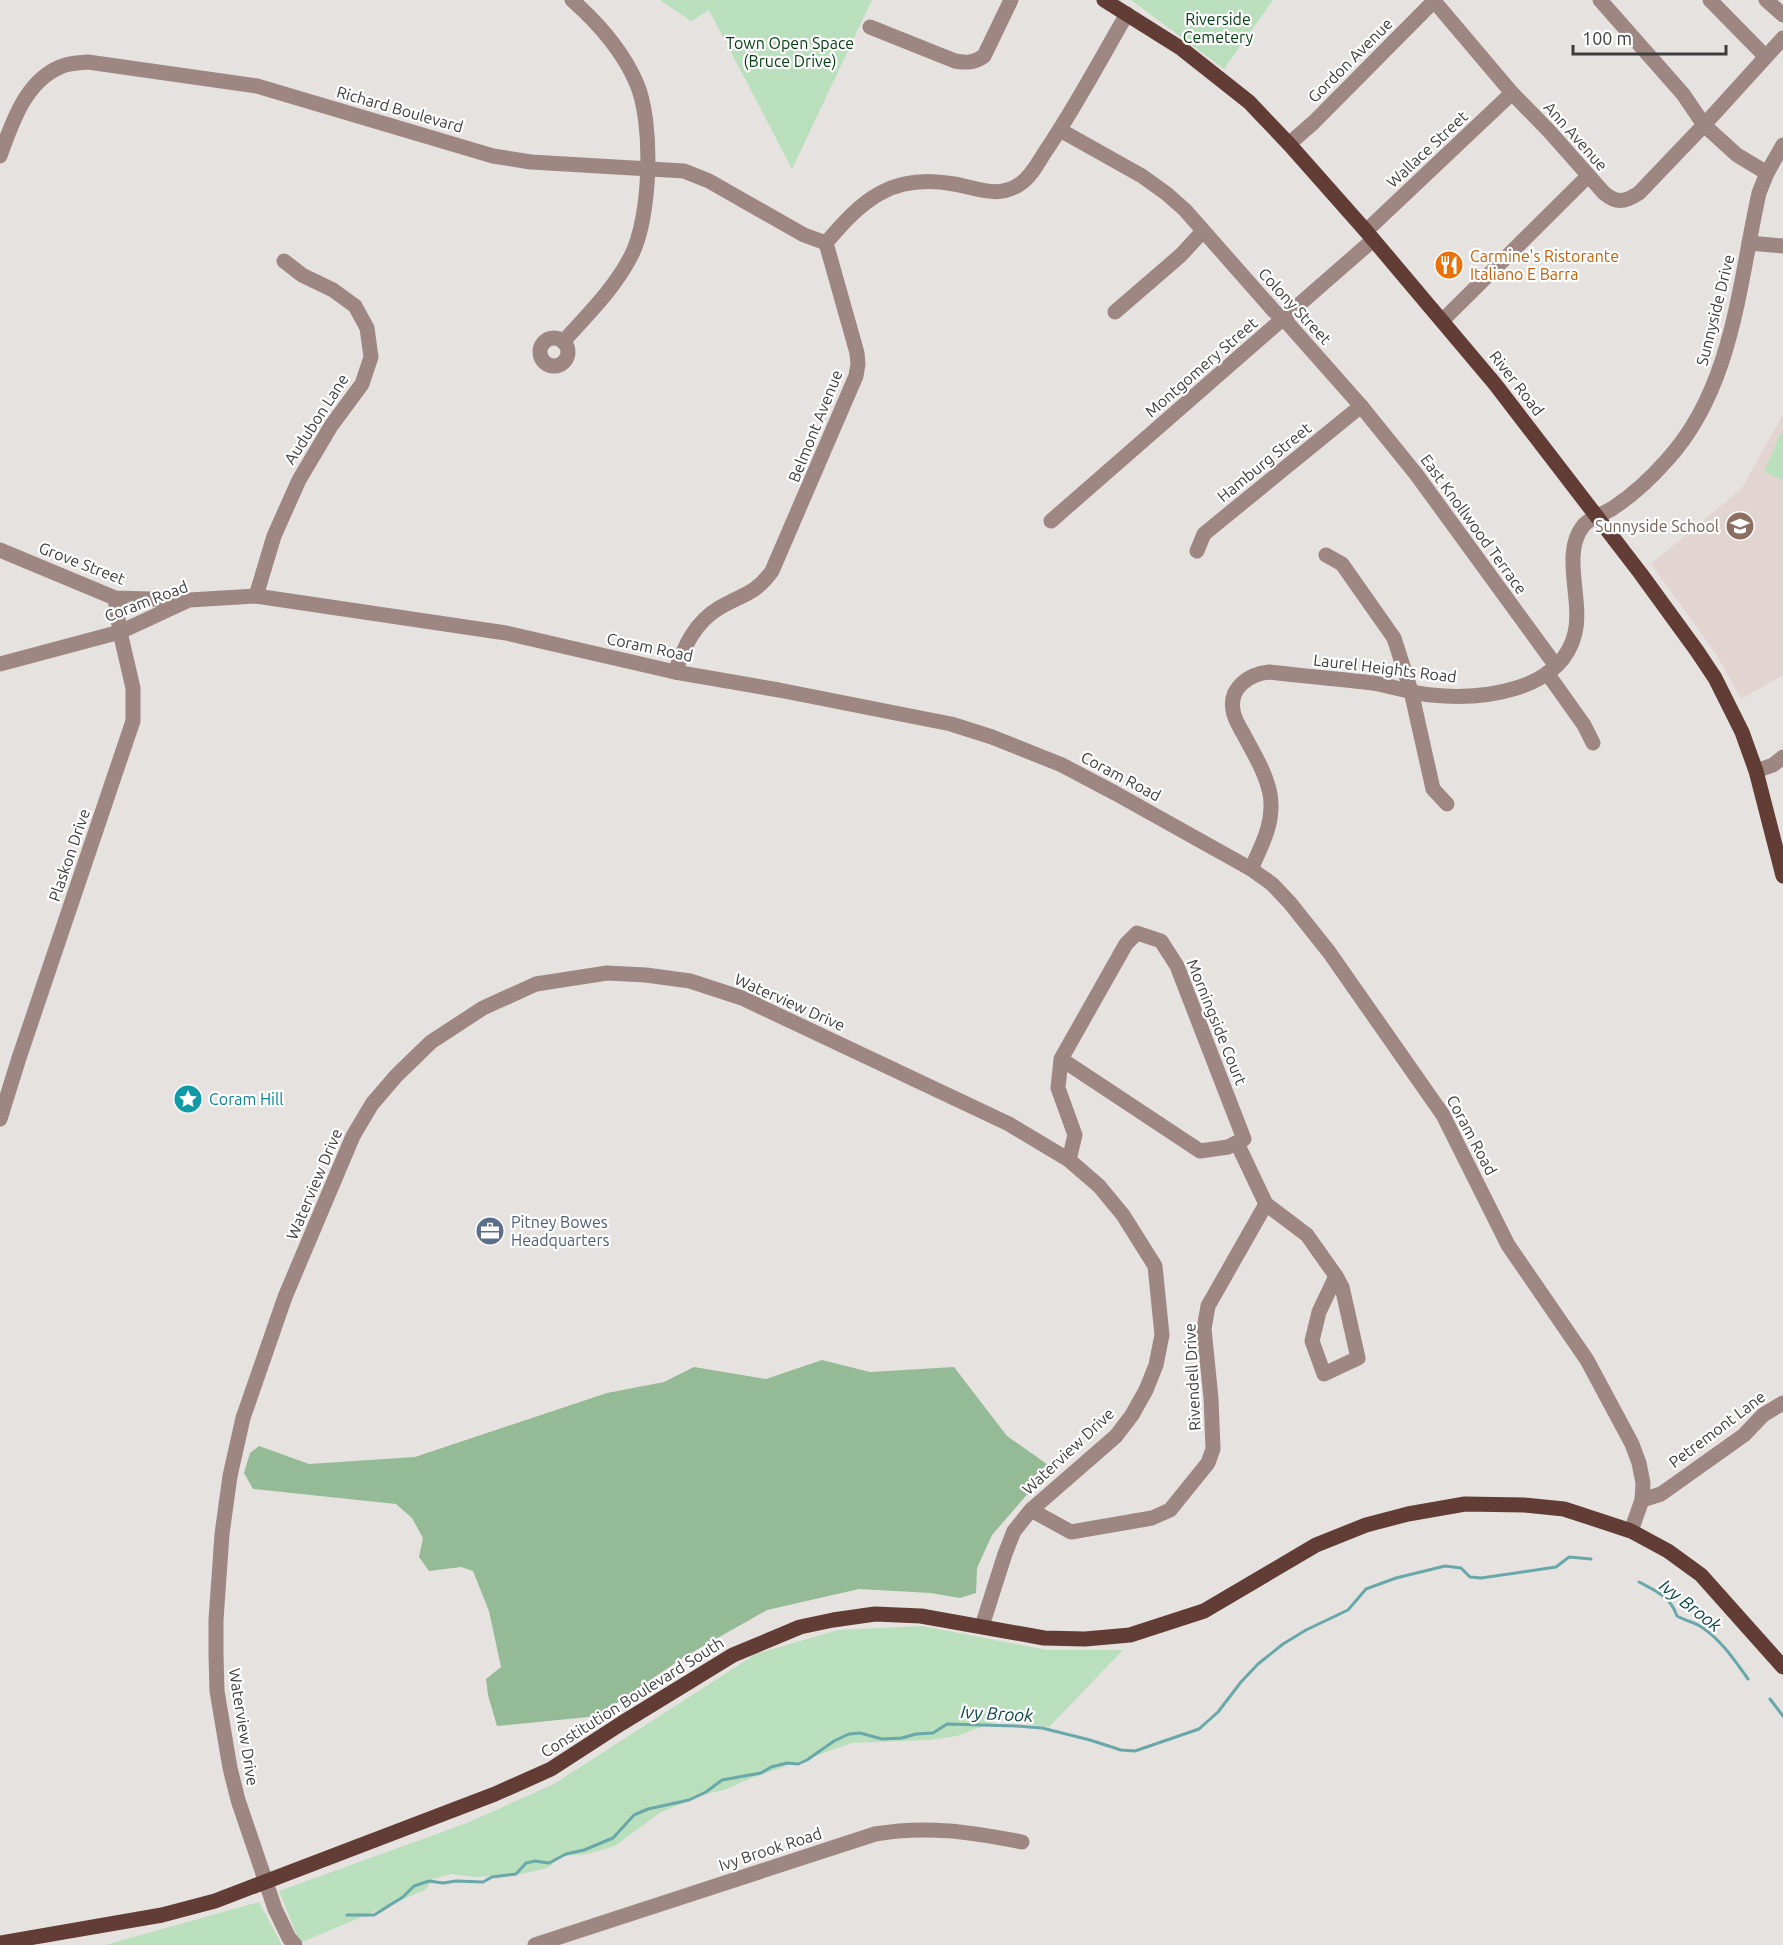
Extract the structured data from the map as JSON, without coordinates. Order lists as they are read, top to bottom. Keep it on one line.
{"streets":{"main road":["River Road","Constitution Boulevard South"],"street":["Gordon Avenue","Richard Boulevard","Ann Avenue","Wallace Street","Colony Street","Sunnyside Drive","Montgomery Street","Audubon Lane","Belmont Avenue","Hamburg Street","East Knollwood Terrace","Grove Street","Coram Road","Laurel Heights Road","Plaskon Drive","Waterview Drive","Morningside Court","Rivendell Drive","Petremont Lane","Ivy Brook Road"]},"crossings":[["Gordon Avenue","Ann Avenue"],["Gordon Avenue","River Road"],["Richard Boulevard","Belmont Avenue"],["Ann Avenue","Wallace Street"],["Wallace Street","Montgomery Street"],["Wallace Street","River Road"],["Colony Street","Montgomery Street"],["Colony Street","Hamburg Street"],["Colony Street","East Knollwood Terrace"],["Sunnyside Drive","River Road"],["Sunnyside Drive","Laurel Heights Road"],["Montgomery Street","River Road"],["River Road","Laurel Heights Road"],["Audubon Lane","Coram Road"],["Belmont Avenue","Coram Road"],["Hamburg Street","East Knollwood Terrace"],["East Knollwood Terrace","Laurel Heights Road"],["Grove Street","Coram Road"],["Grove Street","Plaskon Drive"],["Coram Road","Laurel Heights Road"],["Coram Road","Plaskon Drive"],["Coram Road","Petremont Lane"],["Coram Road","Constitution Boulevard South"],["Waterview Drive","Morningside Court"],["Waterview Drive","Rivendell Drive"],["Waterview Drive","Constitution Boulevard South"],["Morningside Court","Rivendell Drive"]],"water":["Ivy Brook"],"parks":["Riverside Cemetery","Town Open Space (Bruce Drive)"],"places":{"restaurant":["Carmine's Ristorante Italiano E Barra"],"school or university":["Sunnyside School"],"place":["Coram Hill"],"office":["Pitney Bowes Headquarters"]},"scale_bar":"100 m"}
